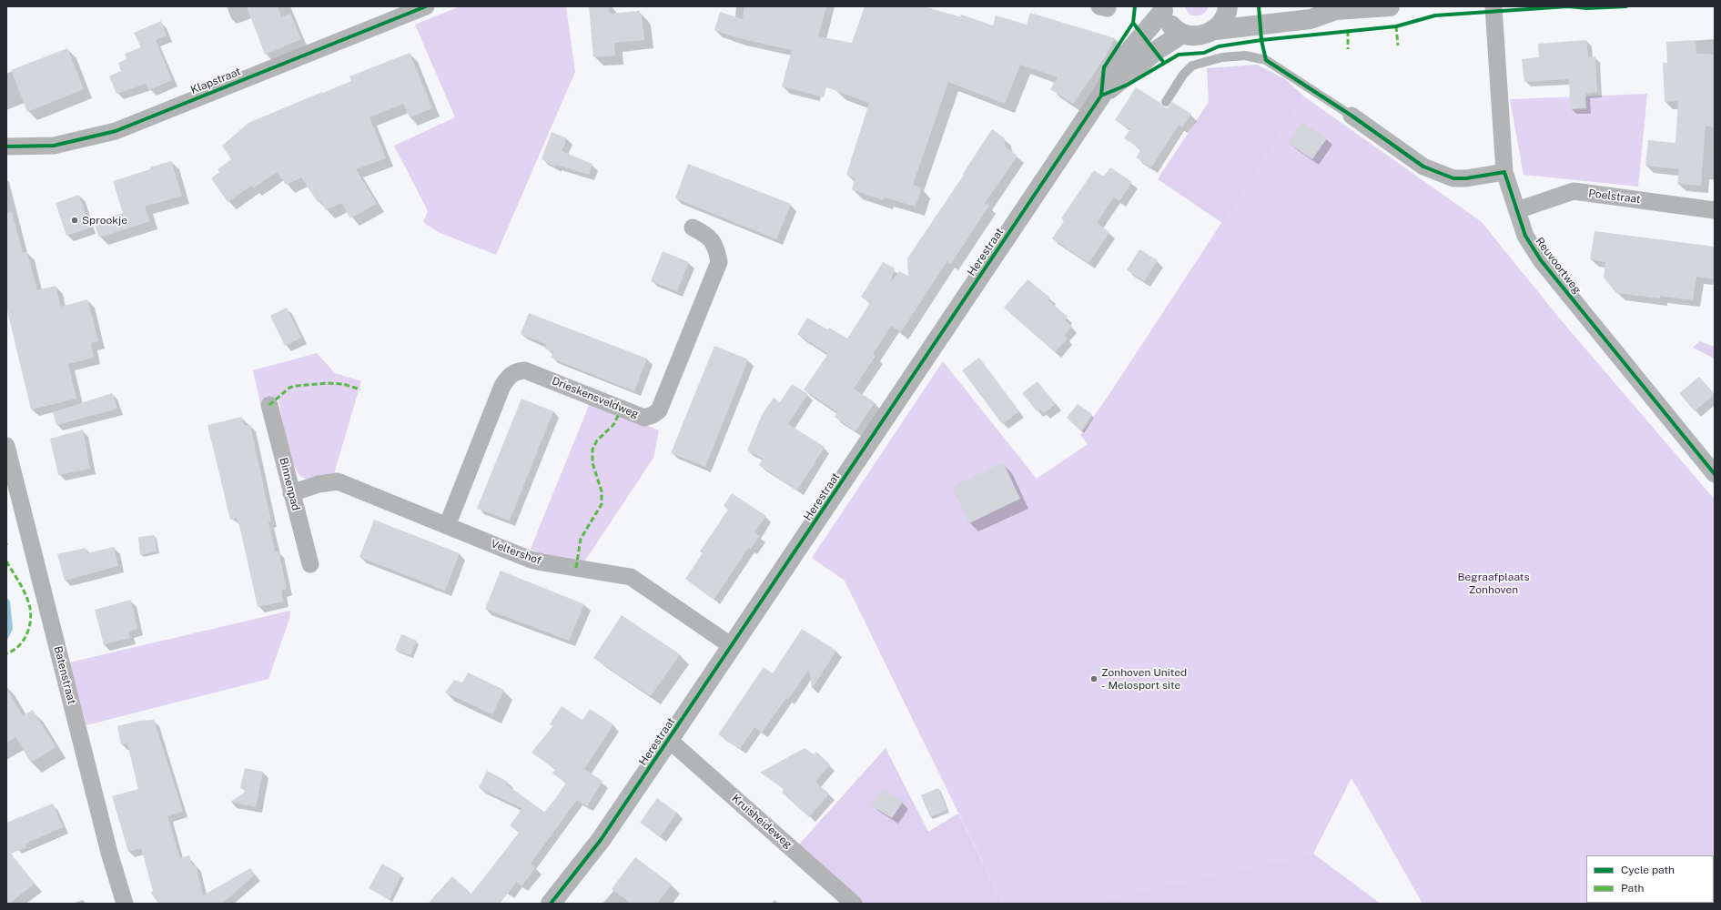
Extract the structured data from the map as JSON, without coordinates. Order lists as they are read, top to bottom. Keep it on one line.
{"streets":{"street":["Klapstraat","Poelstraat","Herestraat","Reuvoortweg","Drieskensveldweg","Binnenpad","Veltershof","Batenstraat","Kruisheideweg"]},"crossings":[["Poelstraat","Reuvoortweg"],["Herestraat","Veltershof"],["Herestraat","Kruisheideweg"],["Drieskensveldweg","Veltershof"],["Binnenpad","Veltershof"]],"parks":["Begraafplaats Zonhoven"],"places":["Sprookje","Zonhoven United - Melosport site"],"legend":["Cycle path","Path"]}
